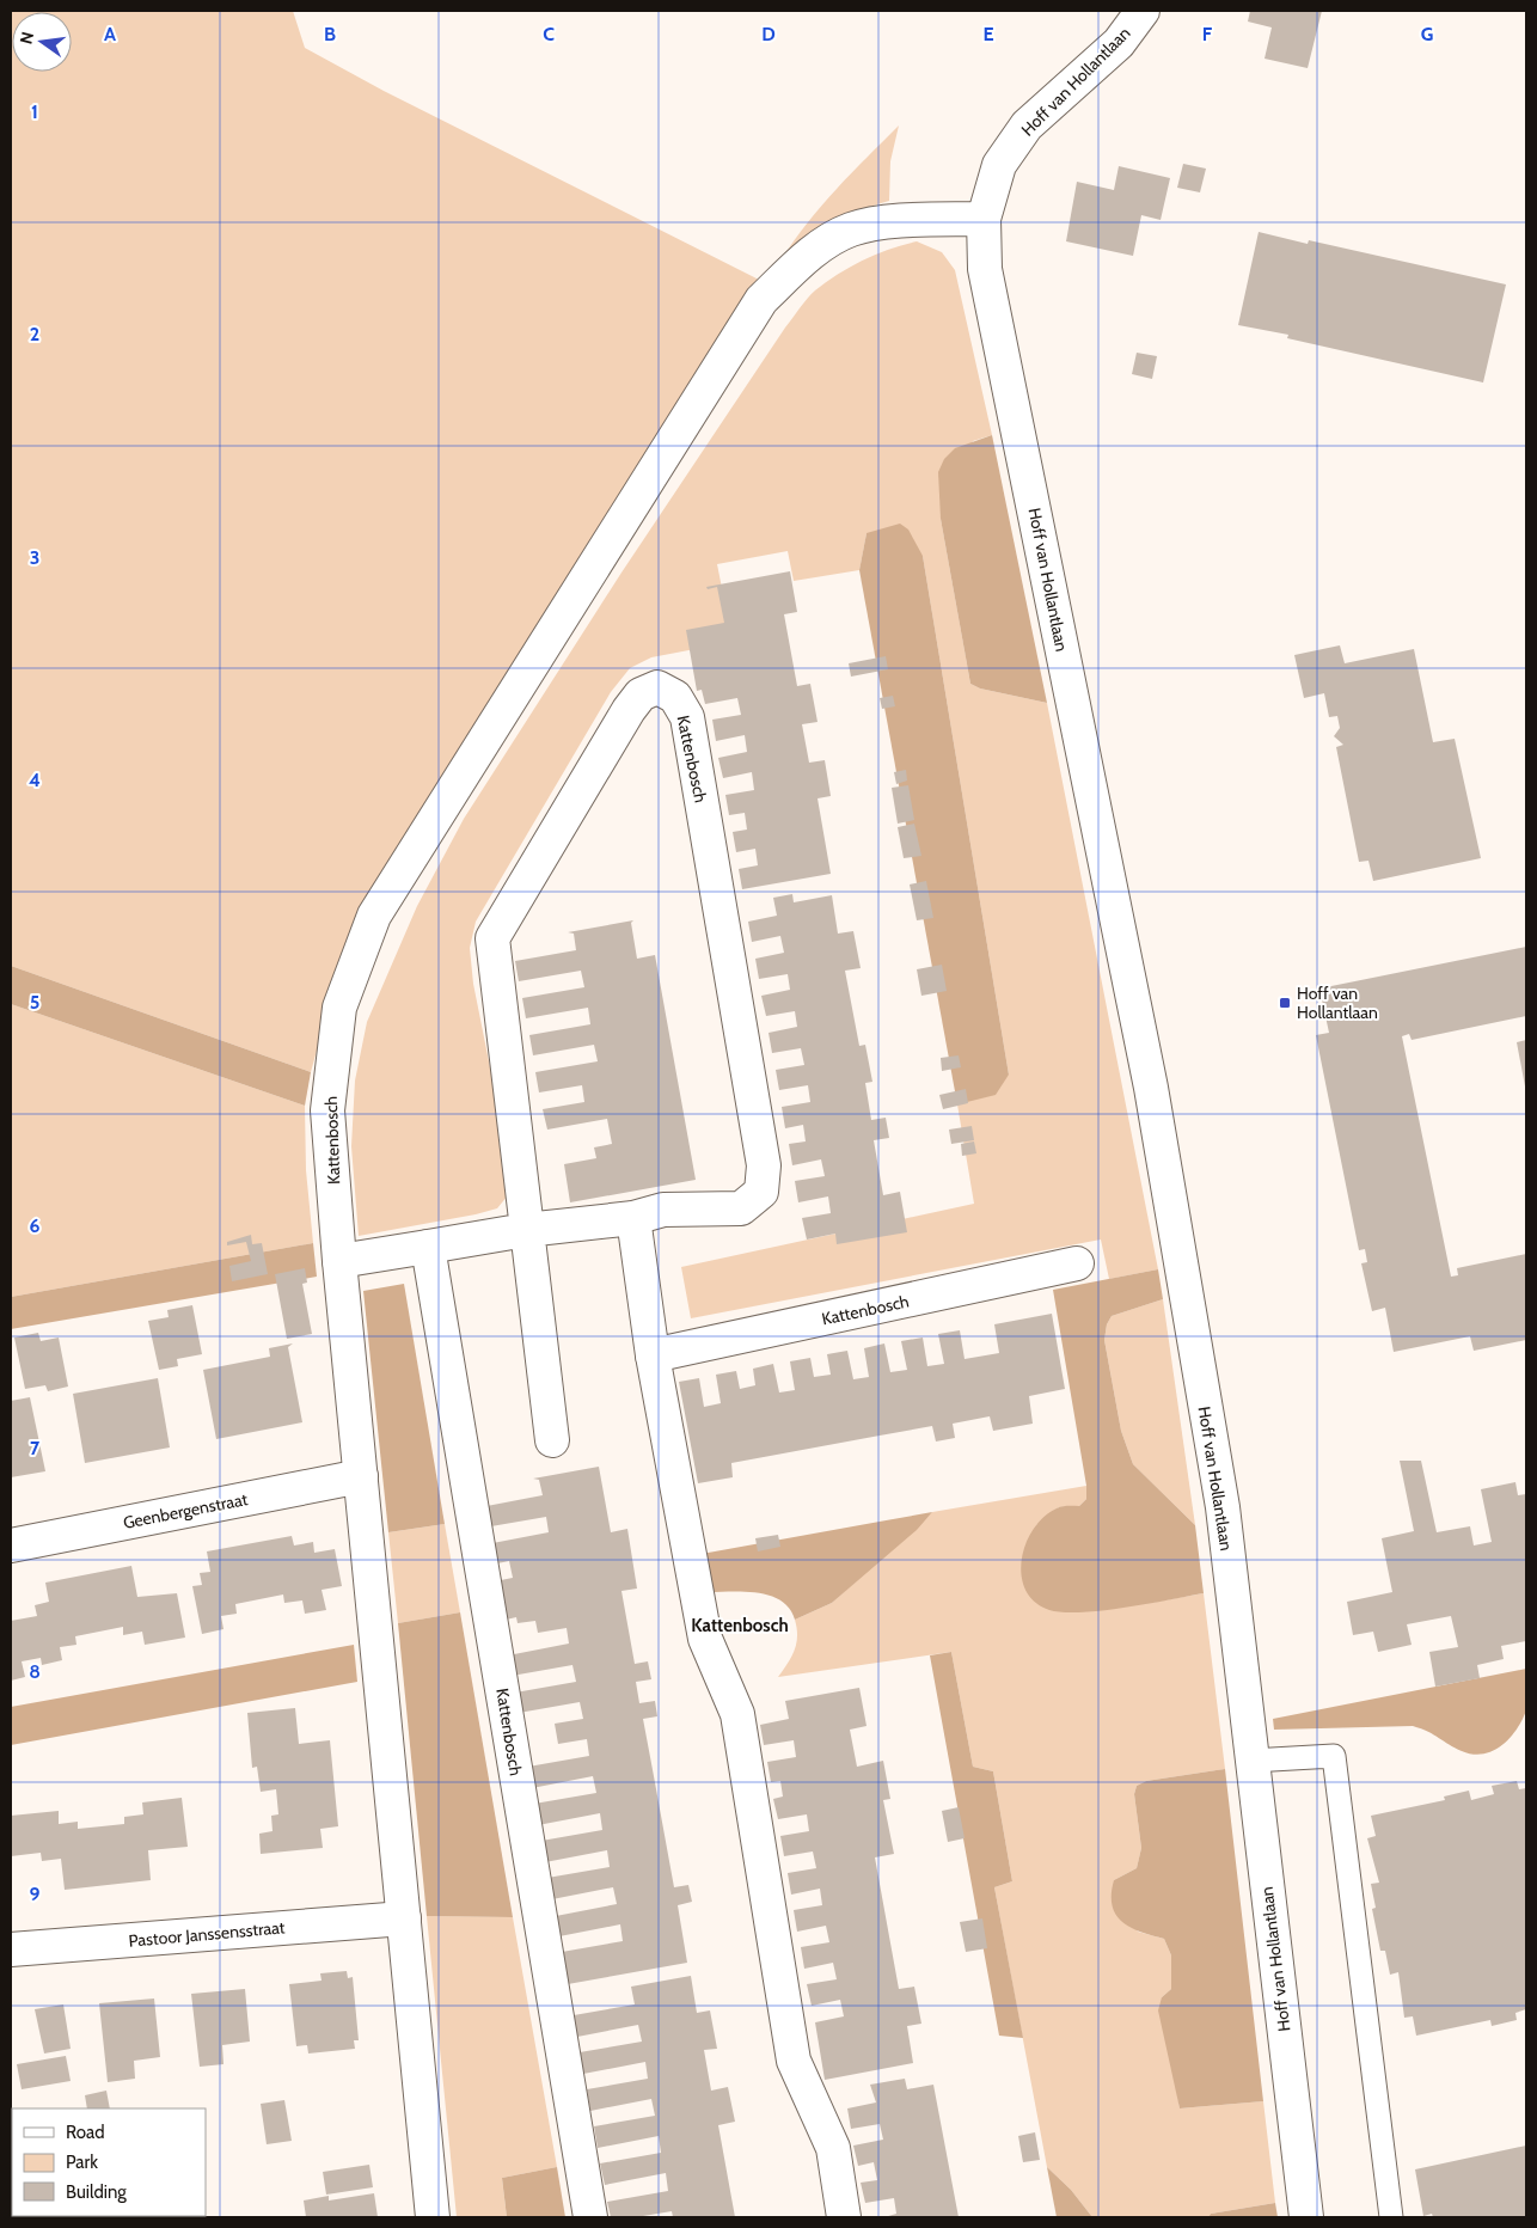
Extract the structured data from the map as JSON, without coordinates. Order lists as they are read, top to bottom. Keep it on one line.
{"streets":{"street":["Hoff van Hollantlaan","Kattenbosch","Geenbergenstraat","Pastoor Janssensstraat"]},"crossings":[["Hoff van Hollantlaan","Kattenbosch"],["Kattenbosch","Geenbergenstraat"],["Kattenbosch","Pastoor Janssensstraat"]],"districts":["Kattenbosch"],"places":{"transit":["Hoff van Hollantlaan"]},"legend":["Road","Park","Building"],"north":"left","grid":{"columns":["A","B","C","D","E","F","G"],"rows":["1","2","3","4","5","6","7","8","9"]}}
